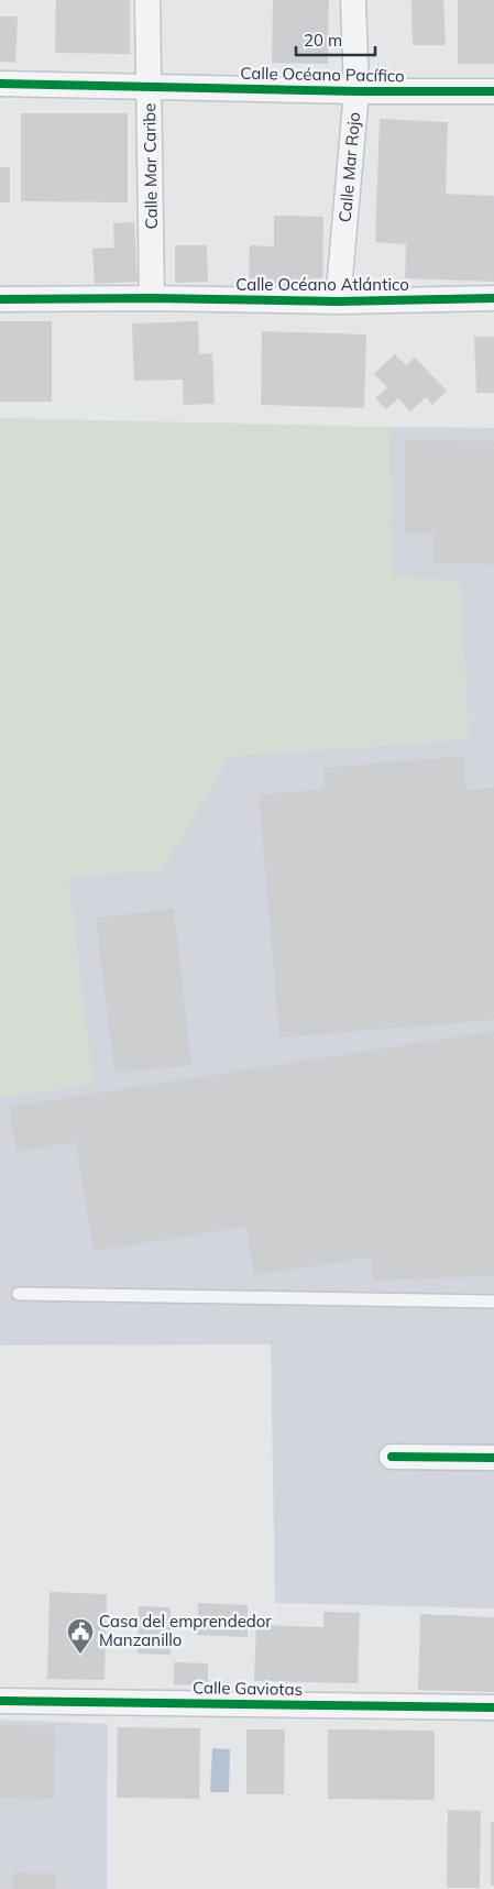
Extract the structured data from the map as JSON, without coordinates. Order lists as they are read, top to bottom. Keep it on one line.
{"streets":{"street":["Calle Océano Pacífico","Calle Mar Caribe","Calle Mar Rojo","Calle Océano Atlántico","Calle Gaviotas"]},"crossings":[["Calle Océano Pacífico","Calle Mar Caribe"],["Calle Océano Pacífico","Calle Mar Rojo"],["Calle Mar Caribe","Calle Océano Atlántico"],["Calle Mar Rojo","Calle Océano Atlántico"]],"places":{"public building":["Casa del emprendedor Manzanillo"]},"scale_bar":"20 m"}
